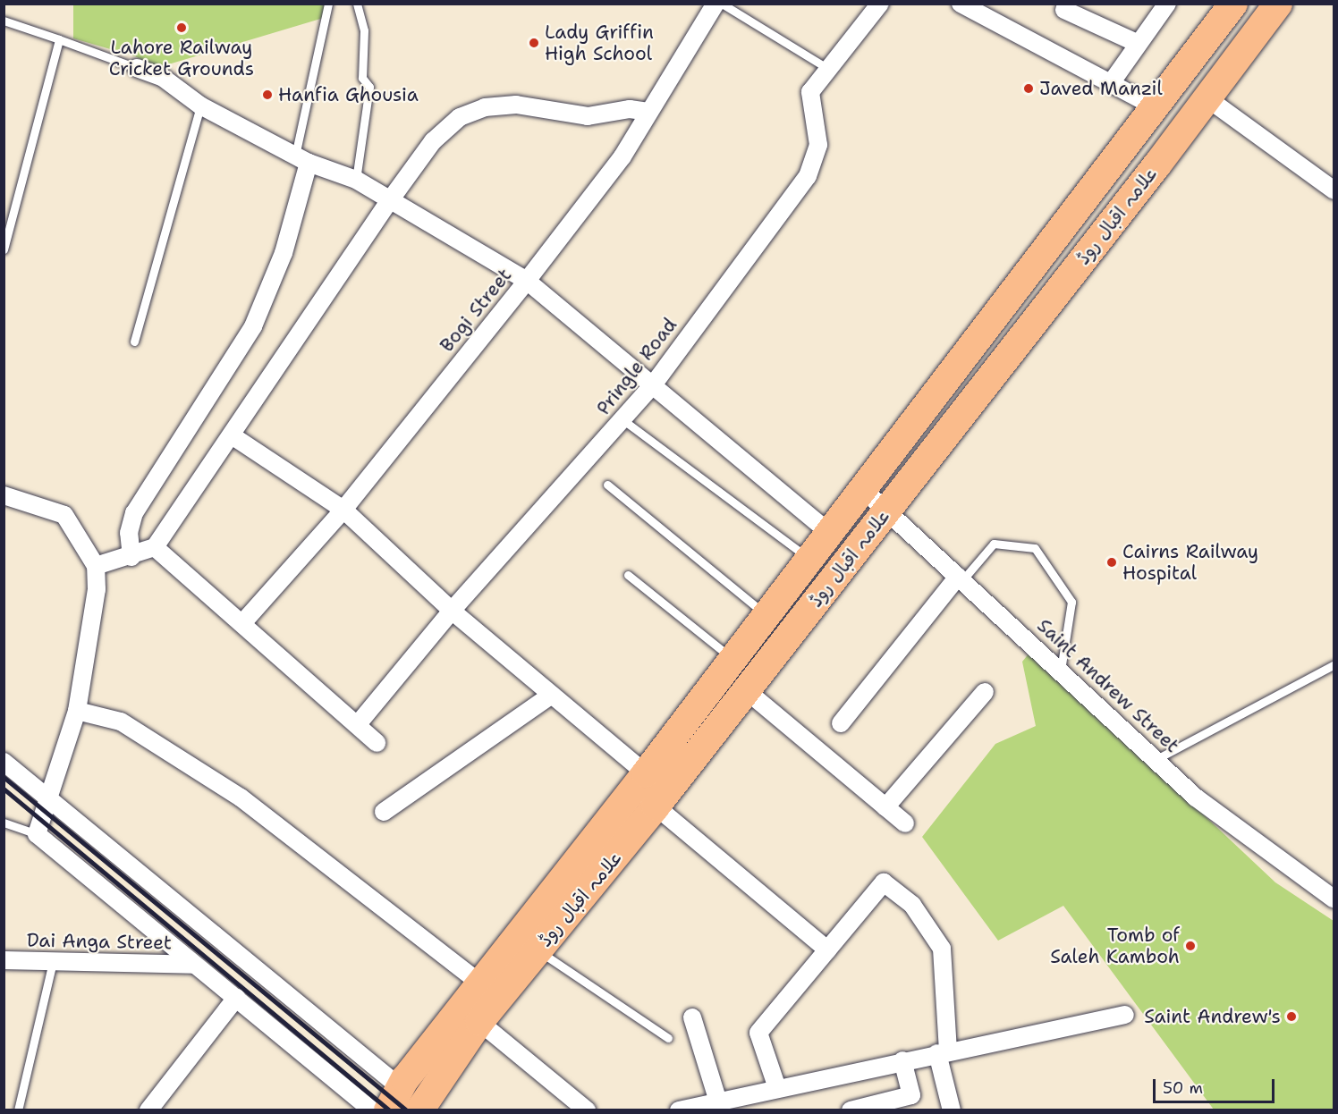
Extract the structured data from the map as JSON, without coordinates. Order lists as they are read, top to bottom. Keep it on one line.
{"streets":{"main road":["علامہ اقبال روڈ"],"street":["Bogi Street","Pringle Road","Saint Andrew Street","Dai Anga Street"]},"crossings":[["علامہ اقبال روڈ","Saint Andrew Street"]],"places":["Lahore Railway Cricket Grounds","Lady Griffin High School","Javed Manzil","Hanfia Ghousia","Cairns Railway Hospital","Tomb of Saleh Kamboh","Saint Andrew's"],"scale_bar":"50 m"}
